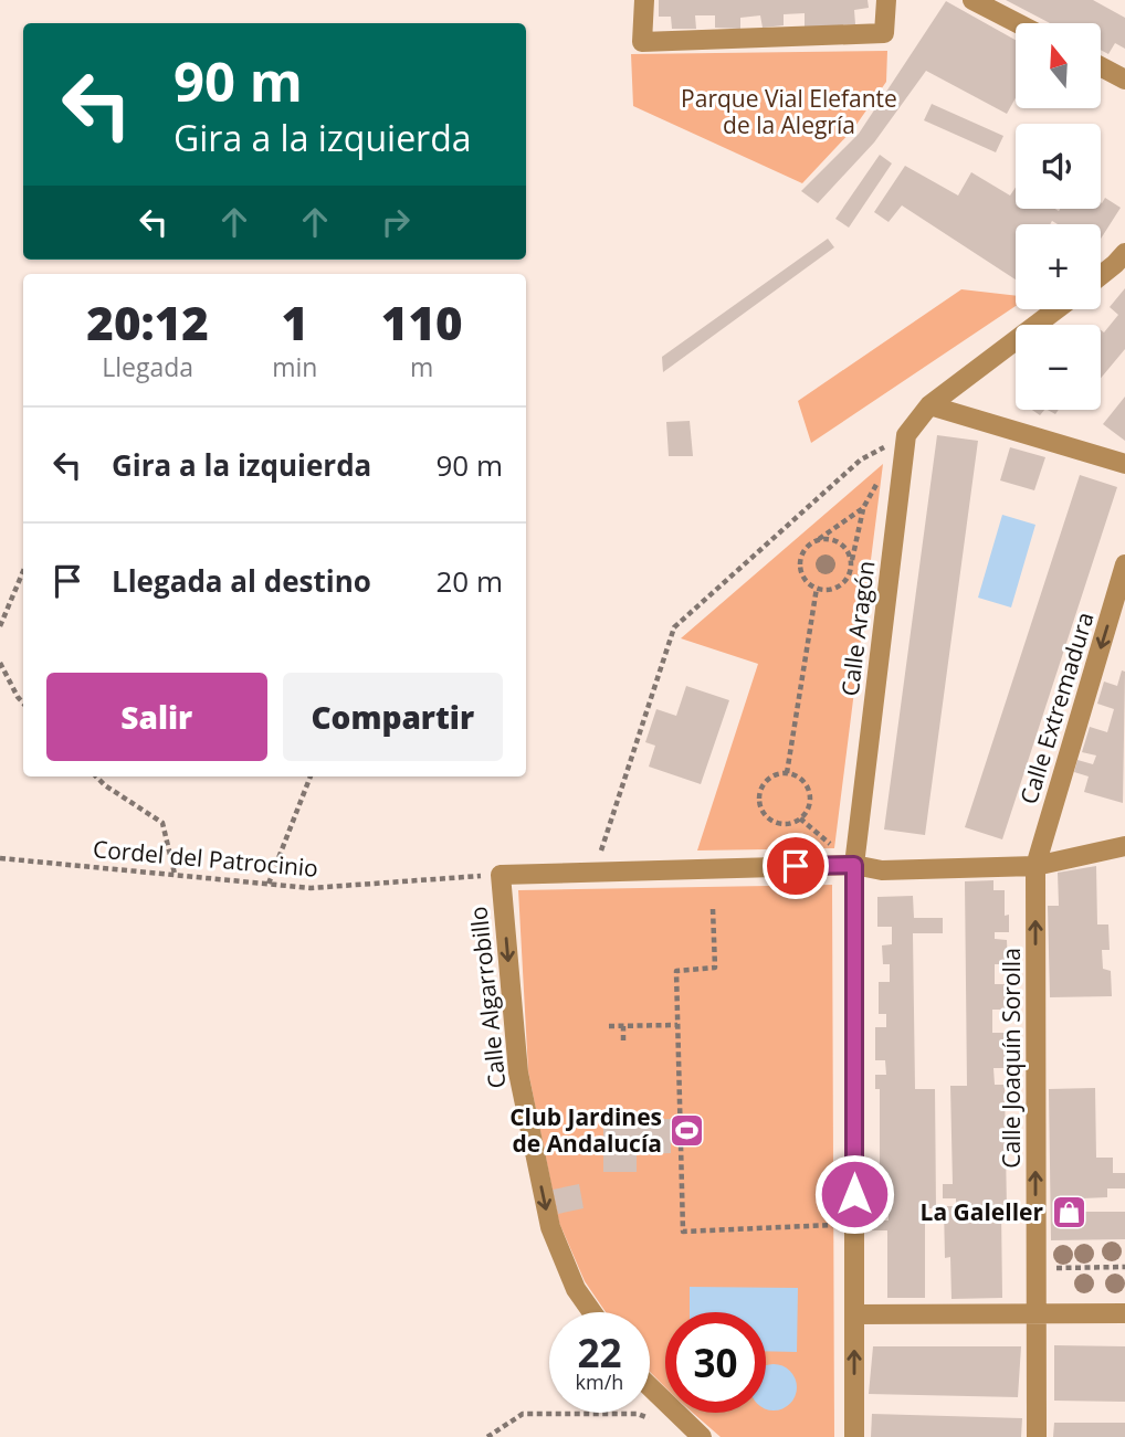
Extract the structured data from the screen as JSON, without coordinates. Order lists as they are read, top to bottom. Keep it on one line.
{"streets":{"street":["Calle Aragón","Calle Extremadura","Calle Algarrobillo","Calle Joaquín Sorolla"],"path":["Cordel del Patrocinio"]},"crossings":[["Calle Extremadura","Calle Joaquín Sorolla"],["Cordel del Patrocinio","Calle Algarrobillo"]],"one_way":["Calle Extremadura","Calle Algarrobillo","Calle Joaquín Sorolla"],"parks":["Parque Vial Elefante de la Alegría"],"places":{"sports":["Club Jardines de Andalucía"],"shop":["La Galeller"]},"north":"top","page":{"map_buttons":["+","−"],"turn":["90 m","Gira a la izquierda"],"eta":["20:12","Llegada","1","min","110","m"],"list":[{"name":"Gira a la izquierda","value":"90 m"},{"name":"Llegada al destino","value":"20 m"}],"buttons":["Salir","Compartir"],"speed":"22 km/h","limit":"30"}}
